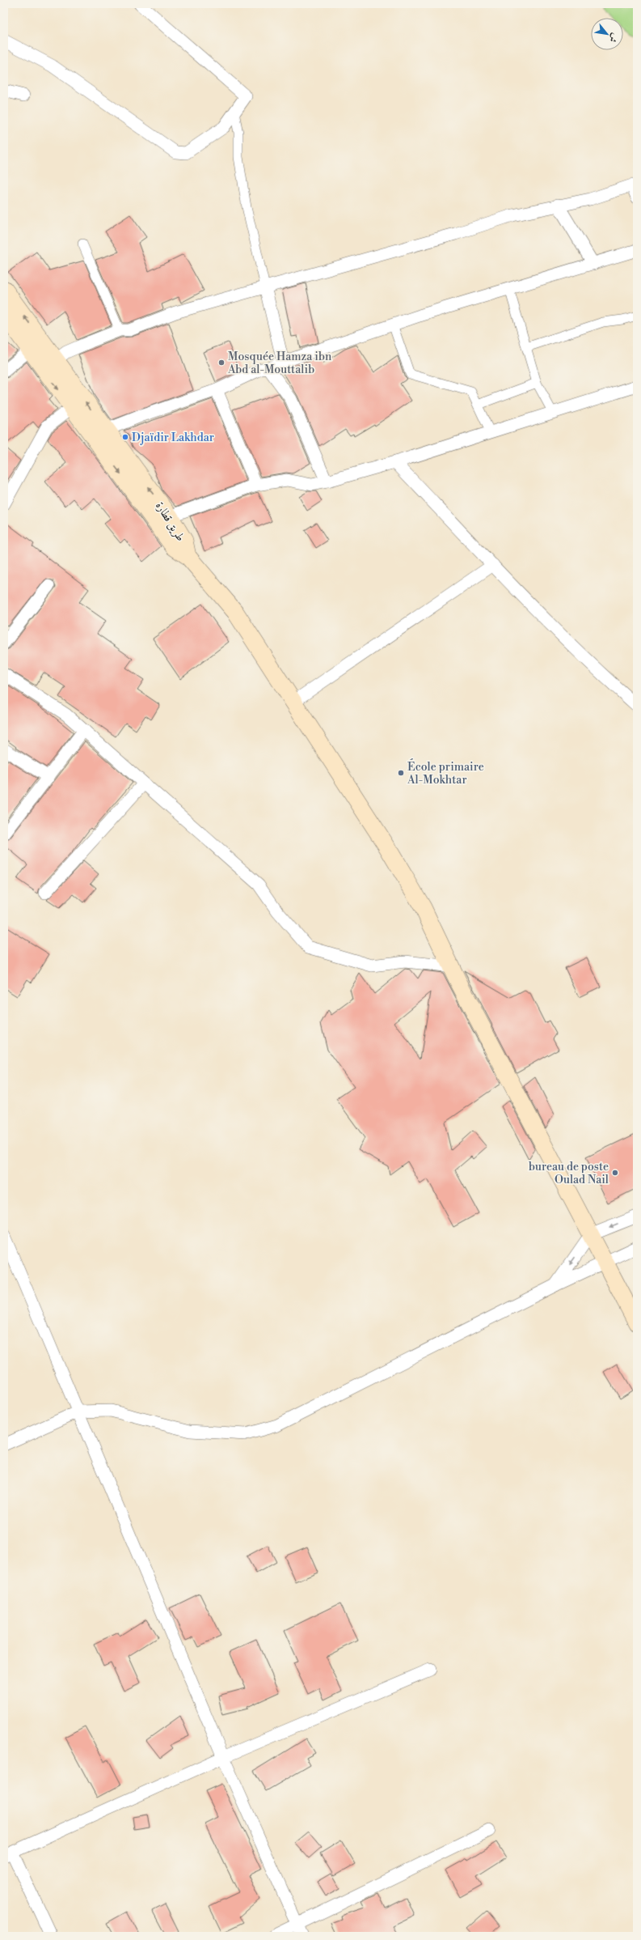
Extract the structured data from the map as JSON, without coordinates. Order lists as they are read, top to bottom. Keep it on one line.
{"streets":{"main road":["طريق قطارة"]},"places":["Mosquée Hamza ibn Abd al-Mouttalib","Djaïdir Lakhdar","École primaire Al-Mokhtar","bureau de poste Oulad Nail"],"north":"bottom right"}
